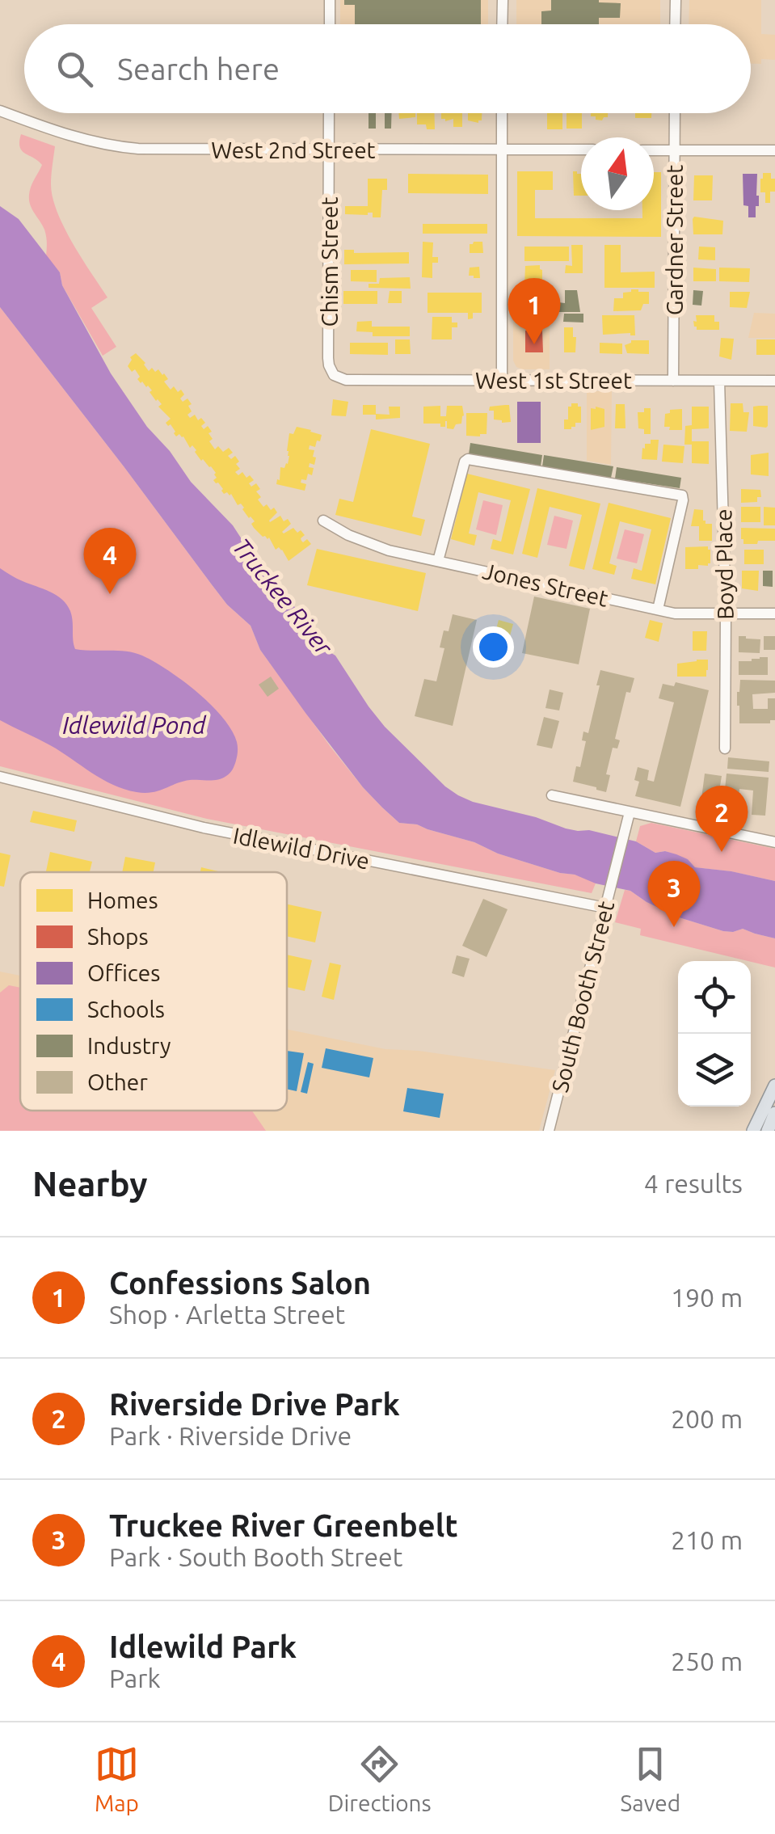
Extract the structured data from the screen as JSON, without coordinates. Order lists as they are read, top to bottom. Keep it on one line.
{"streets":{"street":["West 2nd Street","Gardner Street","Chism Street","West 1st Street","Boyd Place","Jones Street","Idlewild Drive","South Booth Street"]},"crossings":[["West 2nd Street","Chism Street"],["Gardner Street","West 1st Street"],["Chism Street","West 1st Street"],["West 1st Street","Boyd Place"],["Boyd Place","Jones Street"],["Idlewild Drive","South Booth Street"]],"water":["Truckee River","Idlewild Pond"],"legend":["Homes","Shops","Offices","Schools","Industry","Other"],"north":"top","page":{"search":"Search here","pins":["1","4","2","3"],"heading":["Nearby","4 results"],"list":[{"mark":"1","name":"Confessions Salon","note":"Shop · Arletta Street","value":"190 m"},{"mark":"2","name":"Riverside Drive Park","note":"Park · Riverside Drive","value":"200 m"},{"mark":"3","name":"Truckee River Greenbelt","note":"Park · South Booth Street","value":"210 m"},{"mark":"4","name":"Idlewild Park","note":"Park","value":"250 m"}],"nav":["Map","Directions","Saved"]}}
